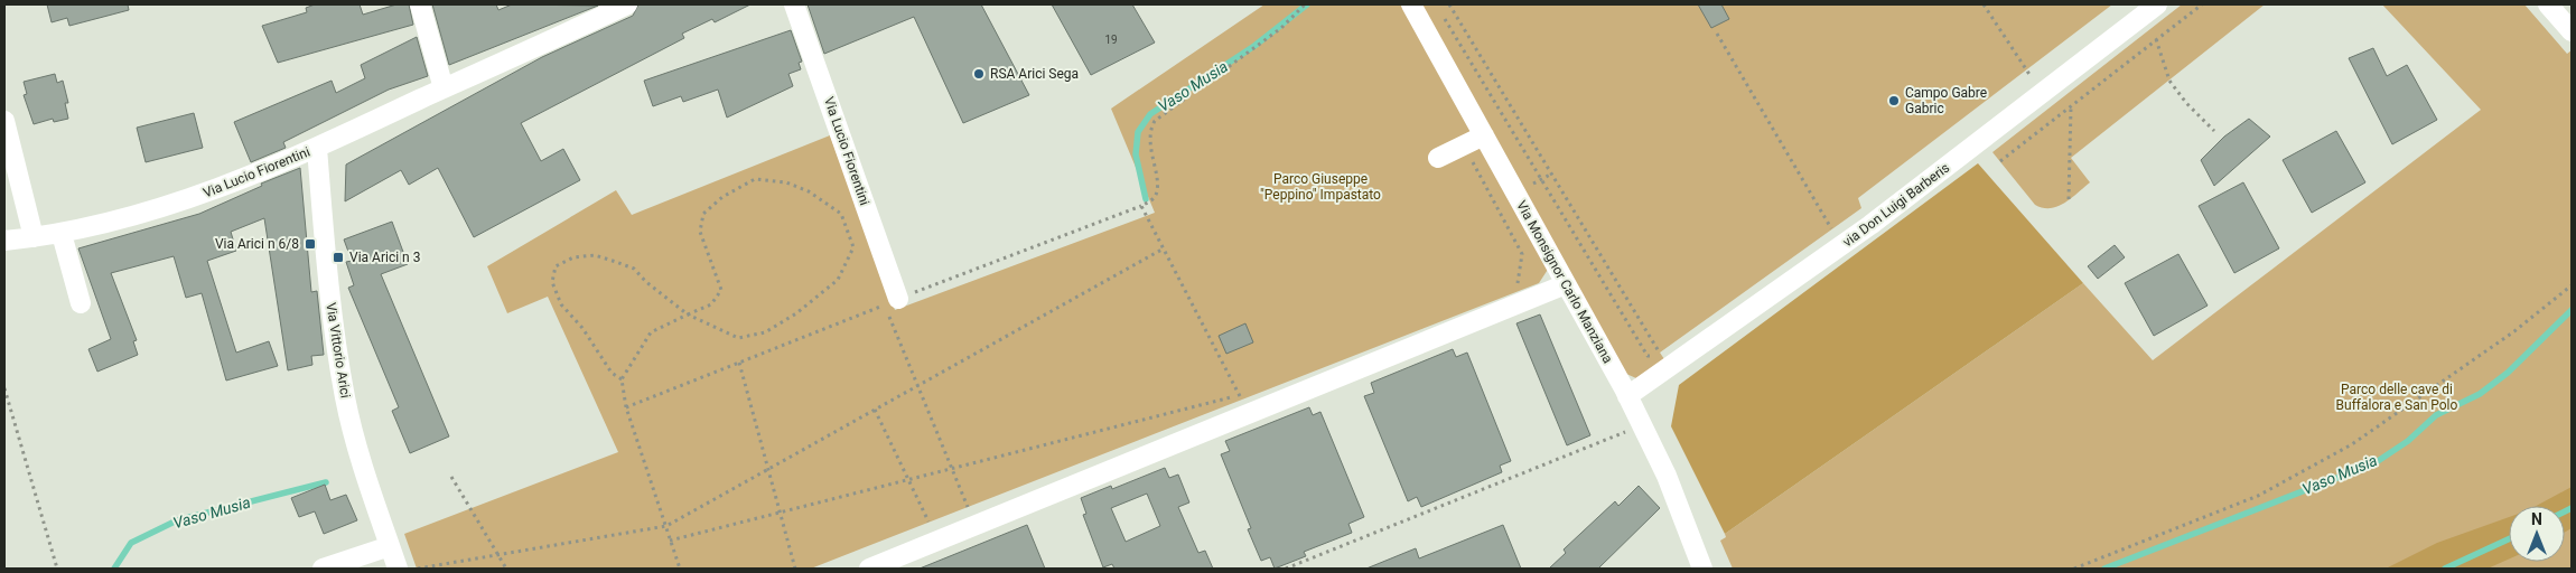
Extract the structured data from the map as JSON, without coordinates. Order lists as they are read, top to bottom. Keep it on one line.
{"streets":{"street":["Via Lucio Fiorentini","via Don Luigi Barberis","Via Monsignor Carlo Manziana","Via Vittorio Arici"]},"crossings":[["Via Lucio Fiorentini","Via Vittorio Arici"],["via Don Luigi Barberis","Via Monsignor Carlo Manziana"]],"water":["Vaso Musia"],"parks":["Parco Giuseppe \"Peppino\" Impastato","Parco delle cave di Buffalora e San Polo"],"places":{"other":["RSA Arici Sega","Campo Gabre Gabric"],"transit":["Via Arici n 6/8","Via Arici n 3"]},"house_numbers":["19"],"north":"top"}
